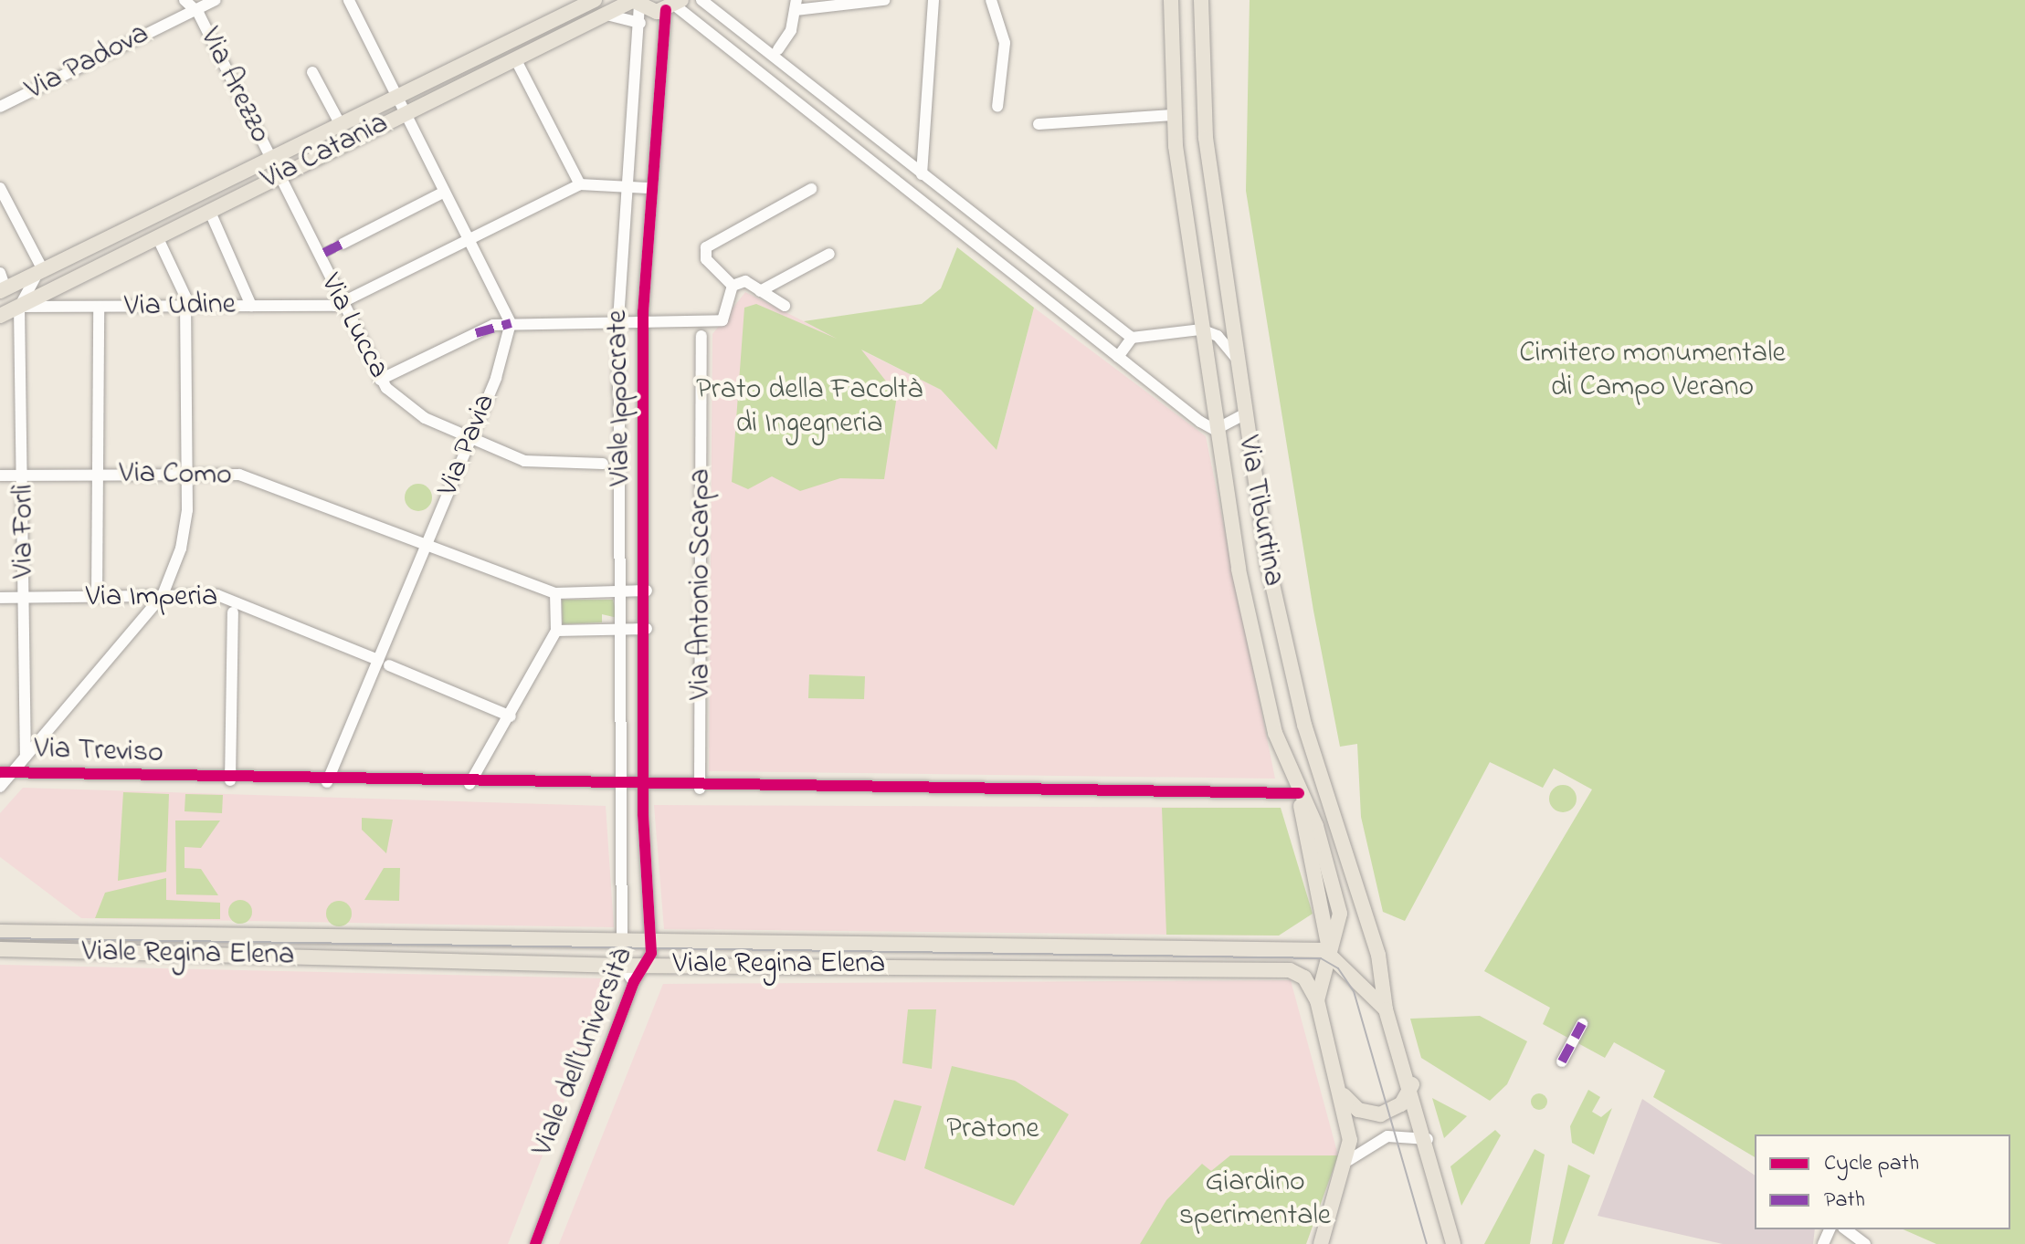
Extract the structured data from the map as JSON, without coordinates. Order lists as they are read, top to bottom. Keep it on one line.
{"streets":{"main road":["Via Catania","Via Tiburtina","Viale Regina Elena"],"street":["Via Padova","Via Arezzo","Via Udine","Via Lucca","Viale Ippocrate","Via Pavia","Via Como","Via Forlì","Via Antonio Scarpa","Via Imperia","Via Treviso","Viale dell'Università"]},"crossings":[["Via Padova","Via Arezzo"],["Via Arezzo","Via Catania"],["Via Arezzo","Via Lucca"],["Via Catania","Via Udine"],["Via Catania","Via Lucca"],["Via Catania","Viale Ippocrate"],["Via Catania","Via Forlì"],["Via Udine","Via Lucca"],["Via Udine","Via Forlì"],["Via Lucca","Via Pavia"],["Viale Ippocrate","Via Treviso"],["Viale Ippocrate","Viale dell'Università"],["Via Pavia","Via Como"],["Via Pavia","Via Imperia"],["Via Pavia","Via Treviso"],["Via Como","Via Forlì"],["Via Tiburtina","Via Treviso"],["Via Tiburtina","Viale Regina Elena"],["Via Forlì","Via Imperia"],["Via Antonio Scarpa","Via Treviso"],["Via Treviso","Viale dell'Università"],["Viale Regina Elena","Viale dell'Università"]],"parks":["Cimitero monumentale di Campo Verano","Prato della Facoltà di Ingegneria","Pratone","Giardino sperimentale"],"legend":["Cycle path","Path"]}
